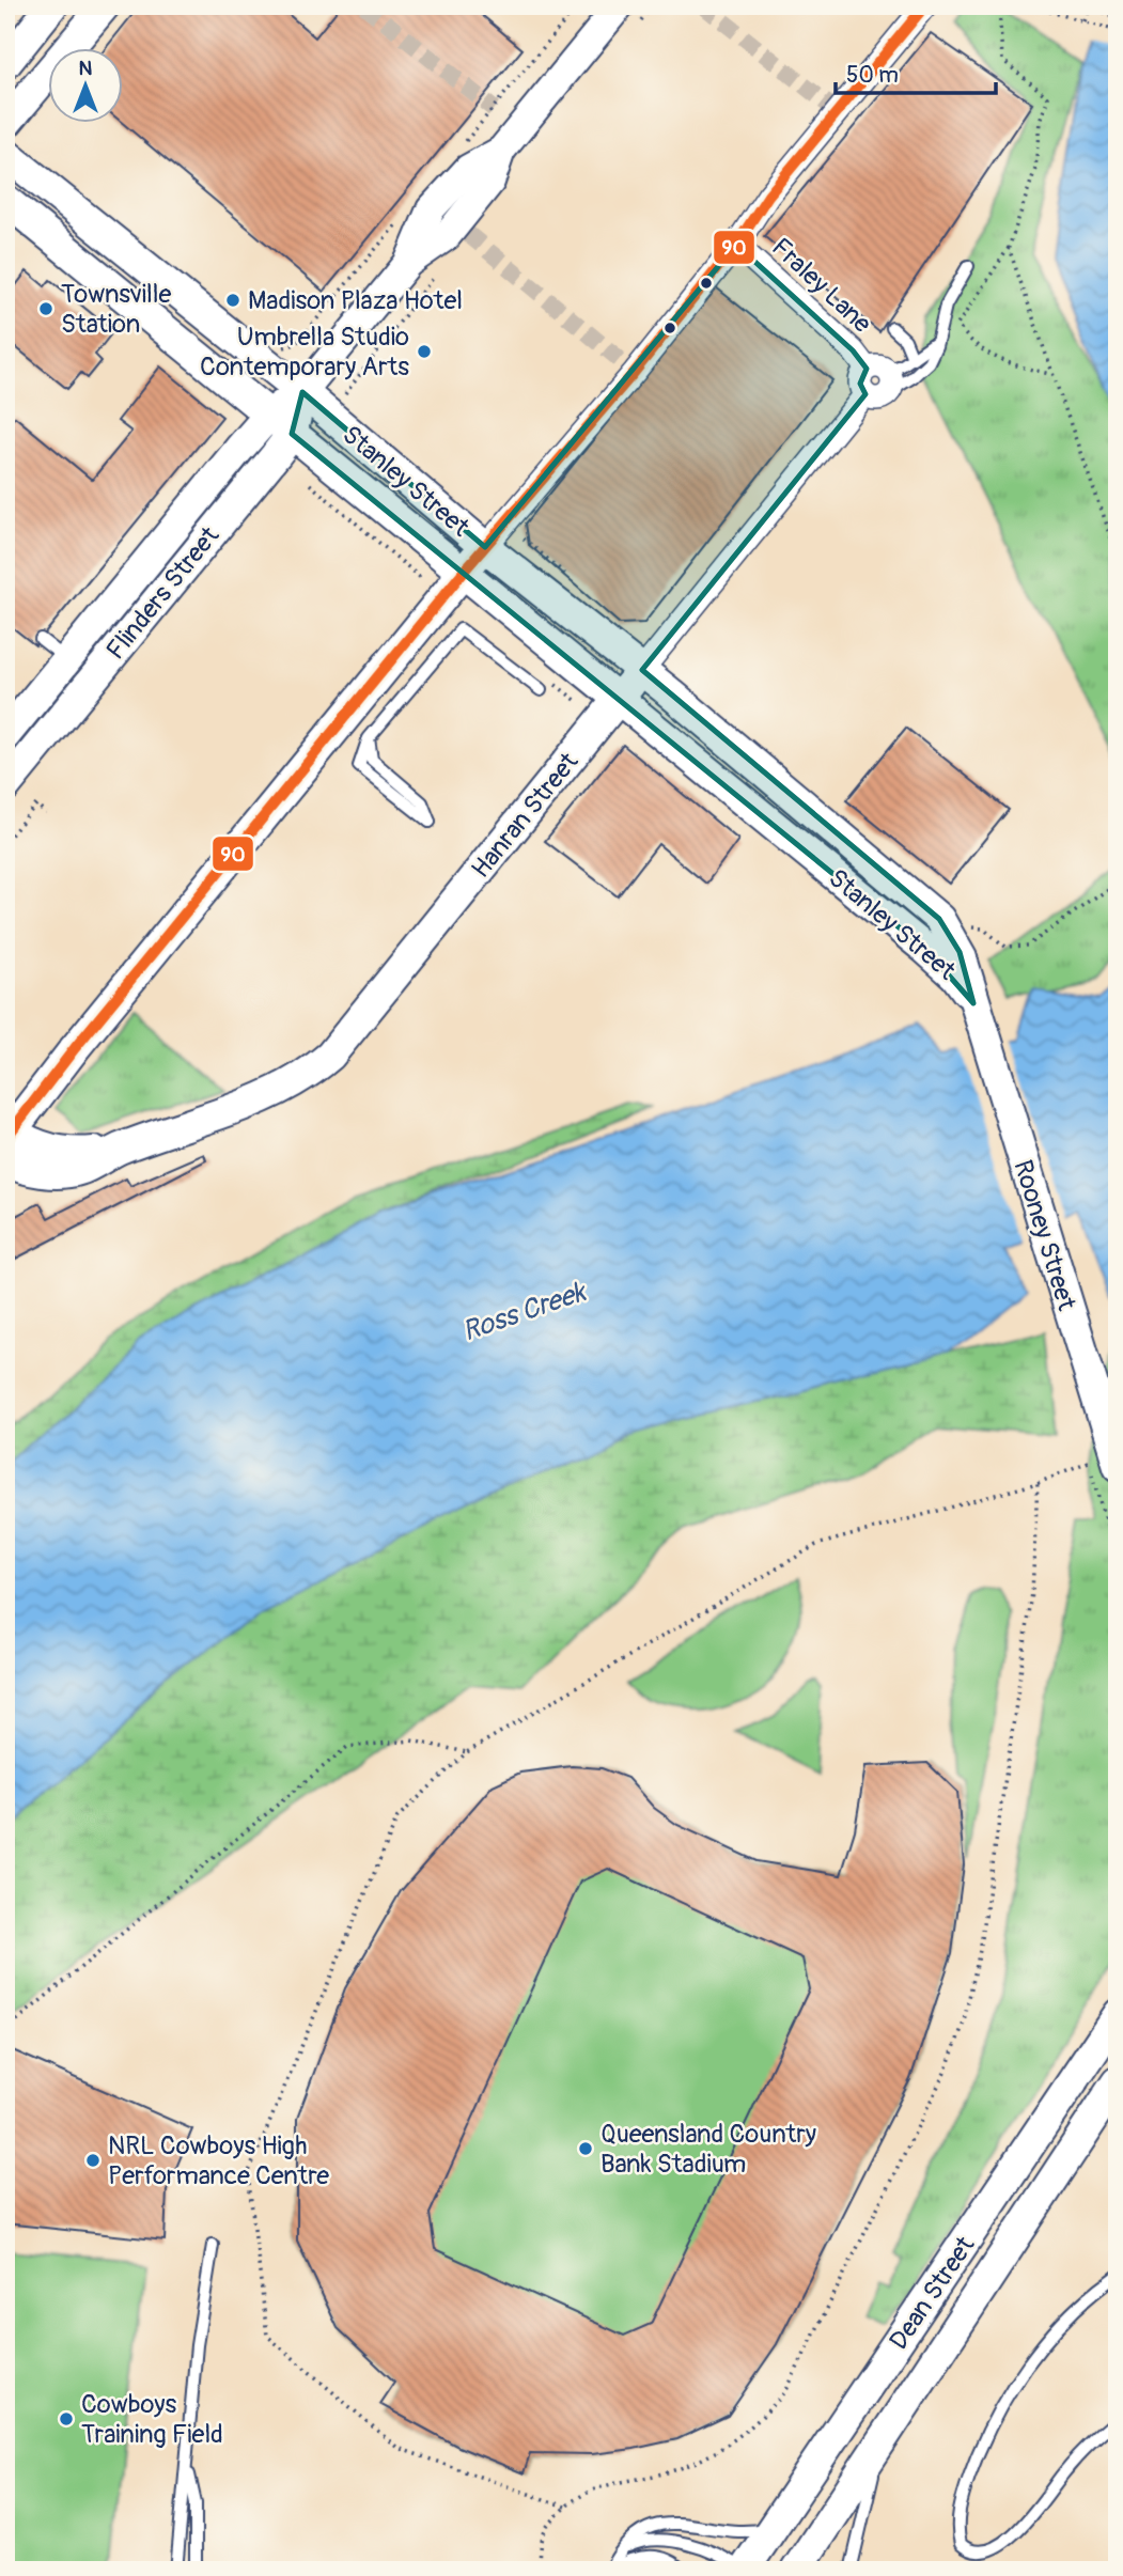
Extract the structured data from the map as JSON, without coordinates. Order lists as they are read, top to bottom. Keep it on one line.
{"streets":{"main road":["Stanley Street","Flinders Street","Hanran Street","Rooney Street","Dean Street"],"street":["Fraley Lane"]},"crossings":[["Fraley Lane","Hanran Street"],["Stanley Street","Flinders Street"],["Stanley Street","Hanran Street"],["Stanley Street","Rooney Street"]],"water":["Ross Creek"],"places":["Madison Plaza Hotel","Townsville Station","Umbrella Studio Contemporary Arts","Queensland Country Bank Stadium","NRL Cowboys High Performance Centre","Cowboys Training Field"],"lines":["transit line 90"],"scale_bar":"50 m","north":"top"}
